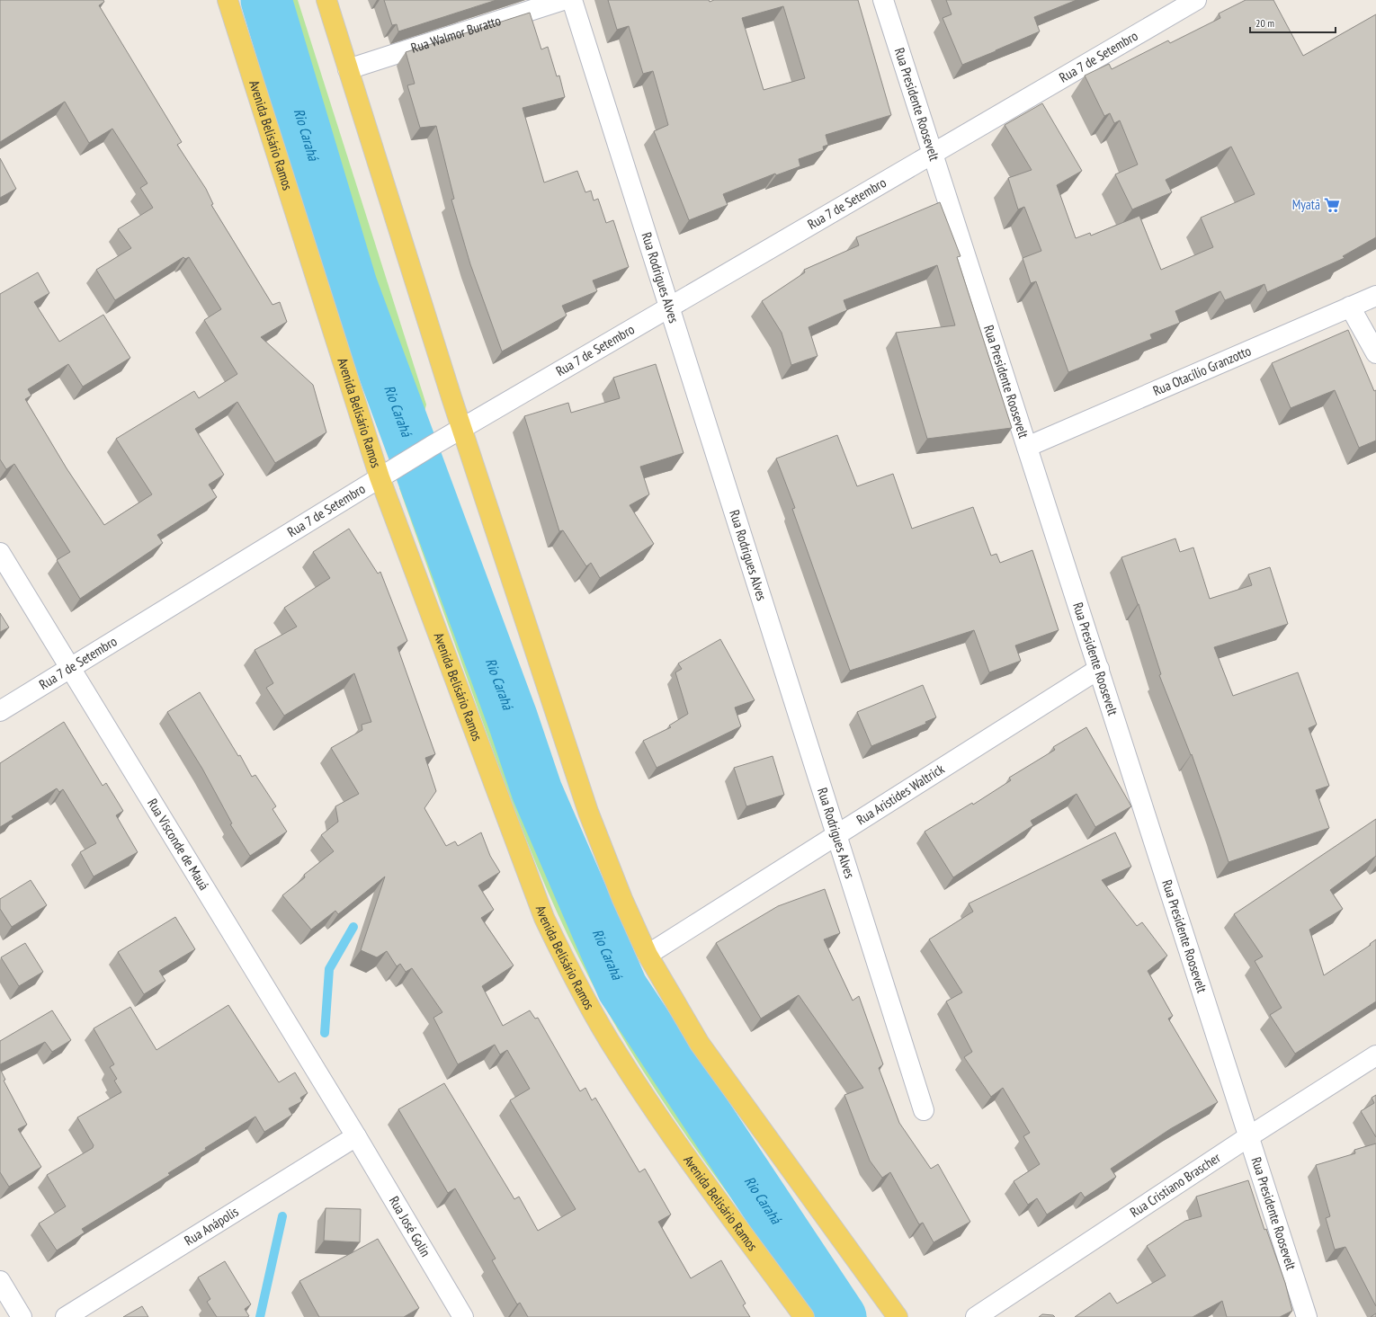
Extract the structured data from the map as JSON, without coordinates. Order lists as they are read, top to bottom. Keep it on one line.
{"streets":{"main road":["Avenida Belisário Ramos"],"street":["Rua Walmor Buratto","Rua 7 de Setembro","Rua Presidente Roosevelt","Rua Rodrigues Alves","Rua Otacílio Granzotto","Rua Aristides Waltrick","Rua Visconde de Mauá","Rua Cristiano Brascher","Rua Anápolis","Rua José Golin"]},"crossings":[["Rua 7 de Setembro","Rua Presidente Roosevelt"],["Rua 7 de Setembro","Avenida Belisário Ramos"],["Rua 7 de Setembro","Rua Rodrigues Alves"],["Rua 7 de Setembro","Rua Visconde de Mauá"],["Rua Presidente Roosevelt","Rua Otacílio Granzotto"],["Rua Presidente Roosevelt","Rua Aristides Waltrick"],["Rua Presidente Roosevelt","Rua Cristiano Brascher"],["Rua Rodrigues Alves","Rua Aristides Waltrick"],["Rua Visconde de Mauá","Rua Anápolis"],["Rua Visconde de Mauá","Rua José Golin"],["Rua Anápolis","Rua José Golin"]],"water":["Rio Carahá"],"places":{"supermarket":["Myatã"]},"scale_bar":"20 m"}
